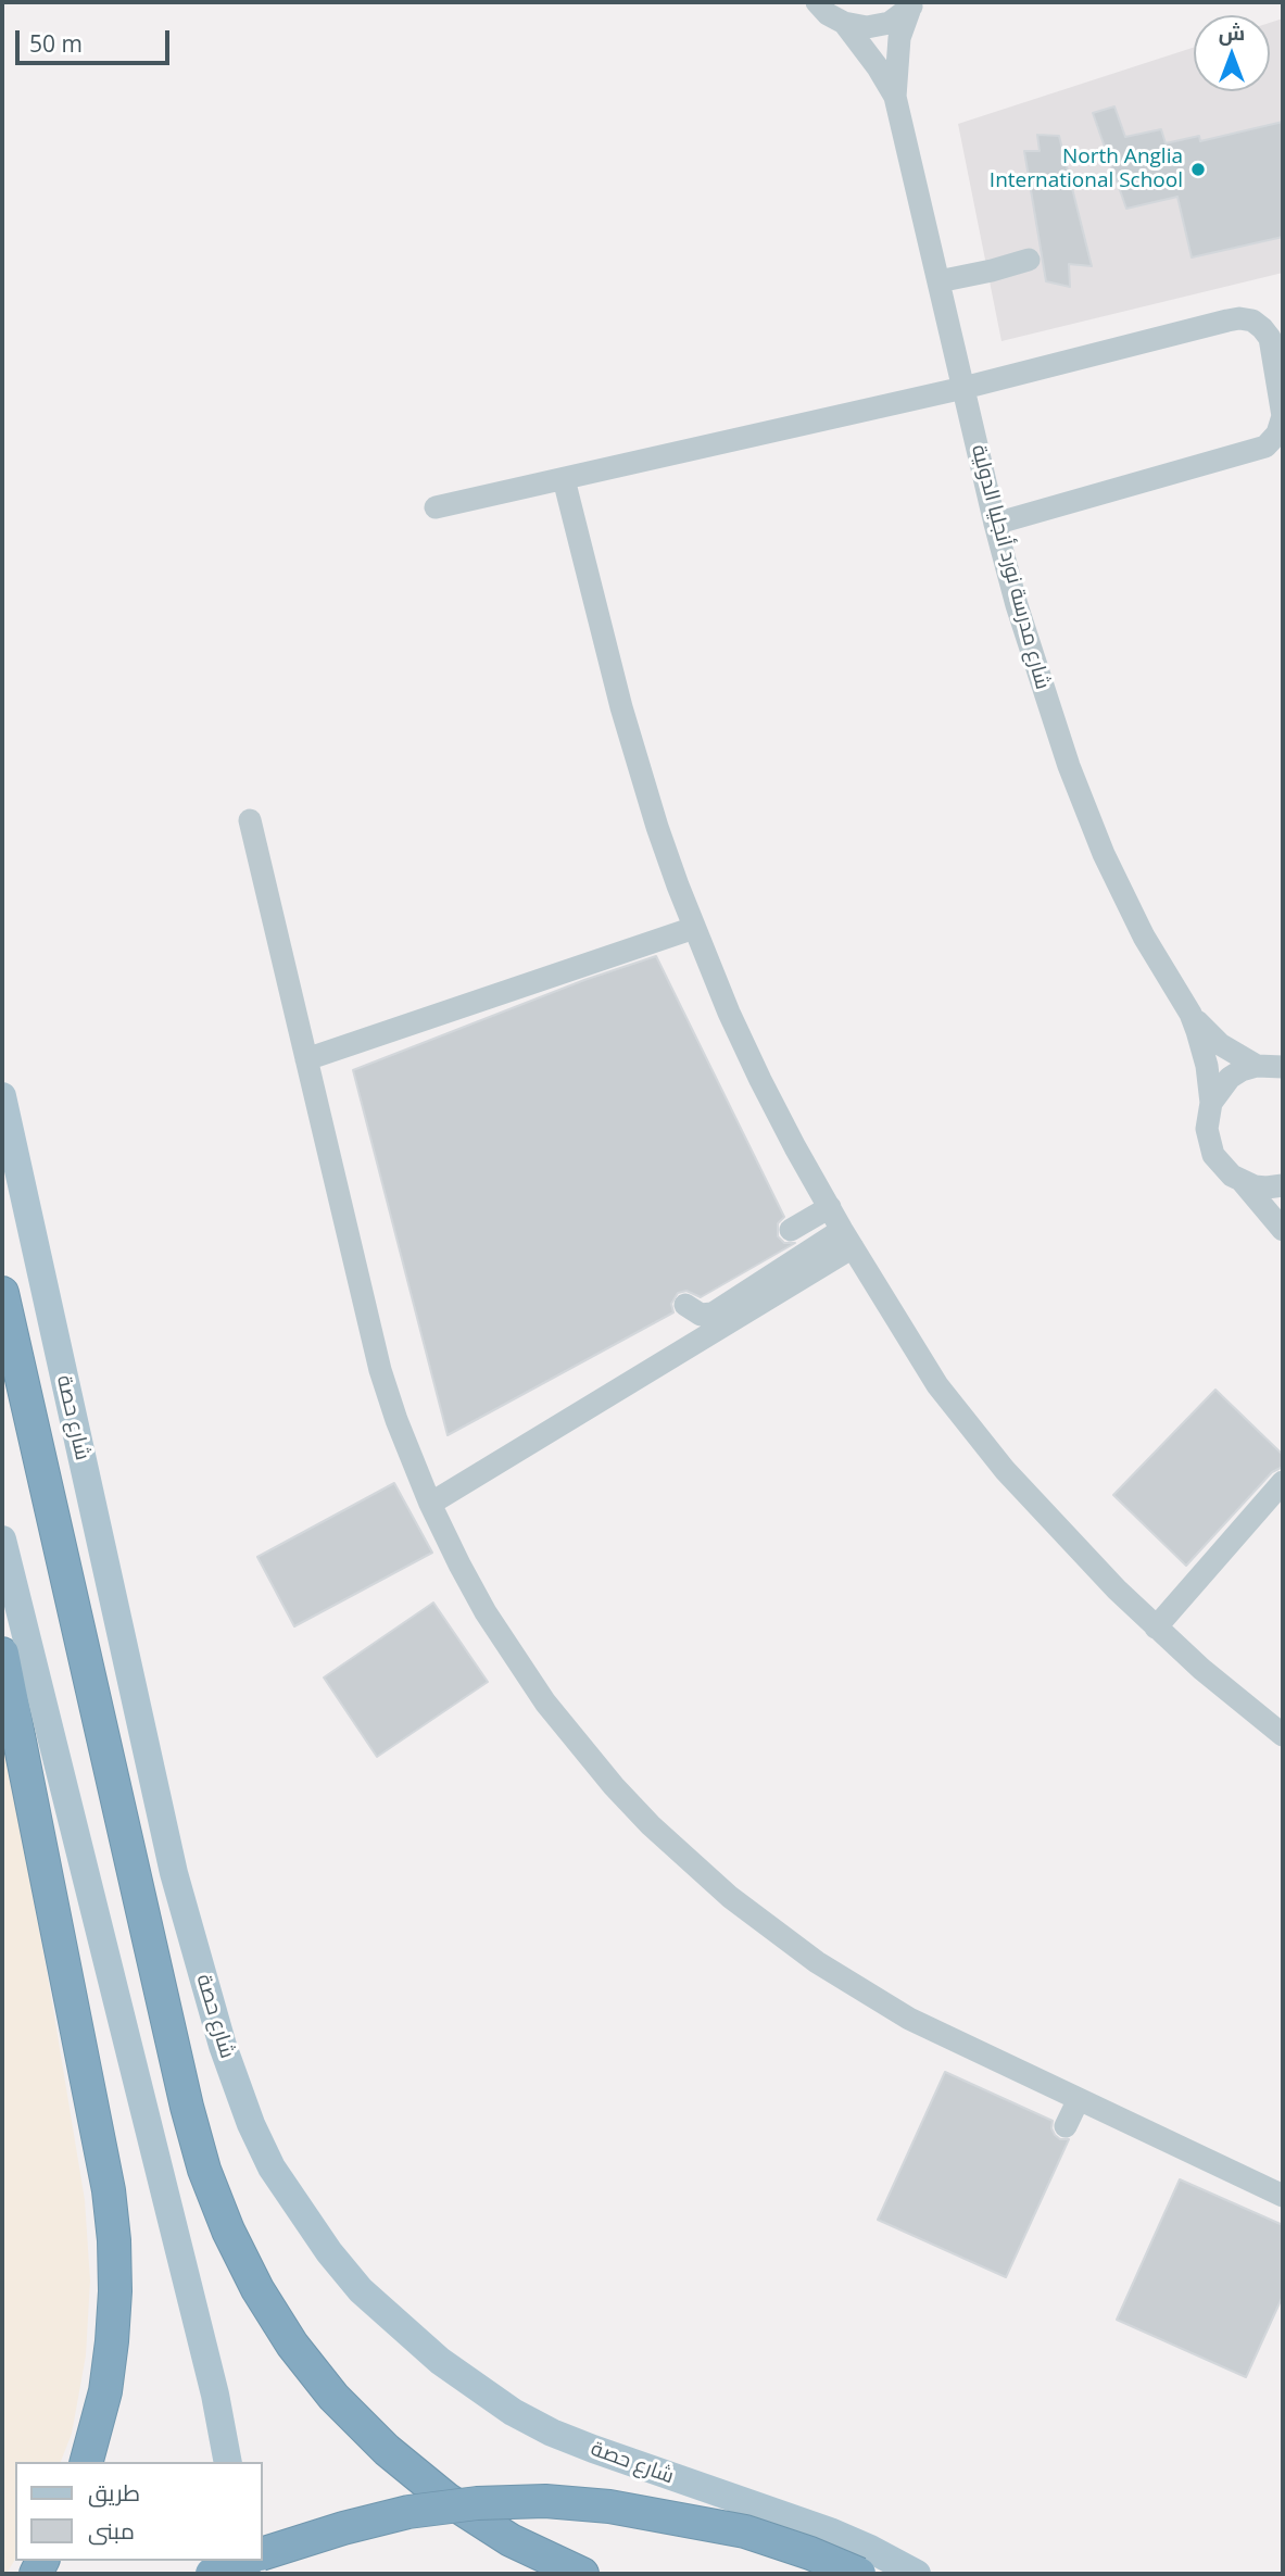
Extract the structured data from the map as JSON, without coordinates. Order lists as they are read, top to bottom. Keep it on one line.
{"streets":{"main road":["شارع حصة"],"street":["شارع مدرسة نورد أنجليا الدولية"]},"places":["North Anglia International School"],"legend":["طريق","مبنى"],"scale_bar":"50 m","north":"top"}
